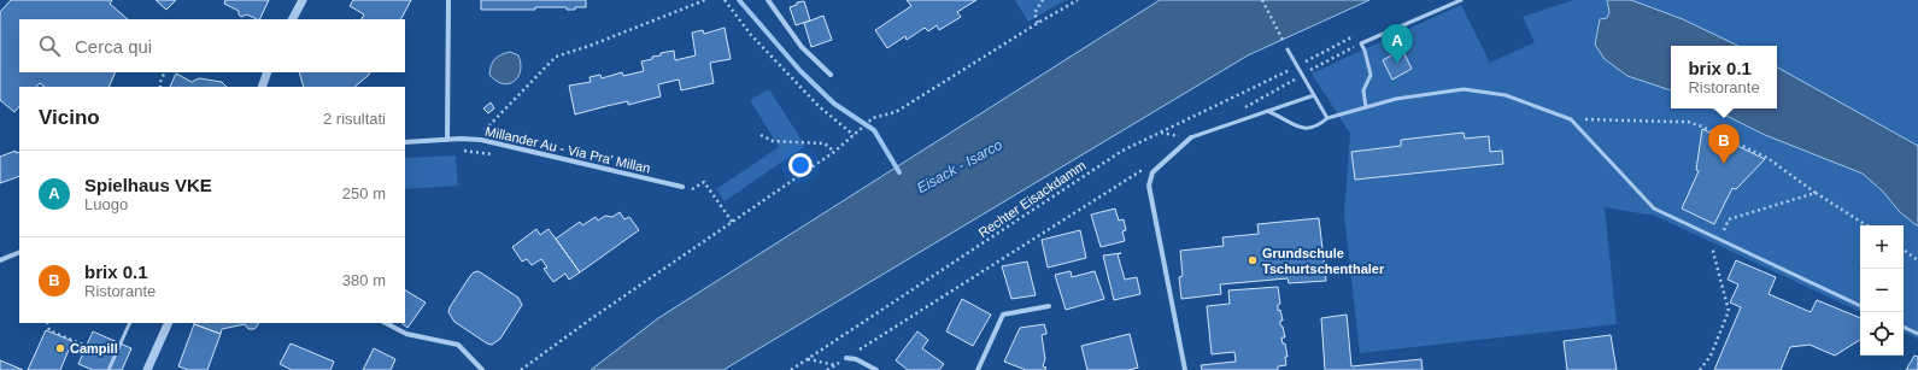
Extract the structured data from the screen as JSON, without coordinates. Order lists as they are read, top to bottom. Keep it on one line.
{"streets":{"street":["Millander Au - Via Pra' Millan"],"path":["Rechter Eisackdamm"]},"water":["Eisack - Isarco"],"places":["Grundschule Tschurtschenthaler","Campill"],"page":{"search":"Cerca qui","pins":["A","B"],"popup":["brix 0.1","Ristorante"],"heading":["Vicino","2 risultati"],"list":[{"mark":"A","name":"Spielhaus VKE","note":"Luogo","value":"250 m"},{"mark":"B","name":"brix 0.1","note":"Ristorante","value":"380 m"}],"map_buttons":["+","−"]}}
